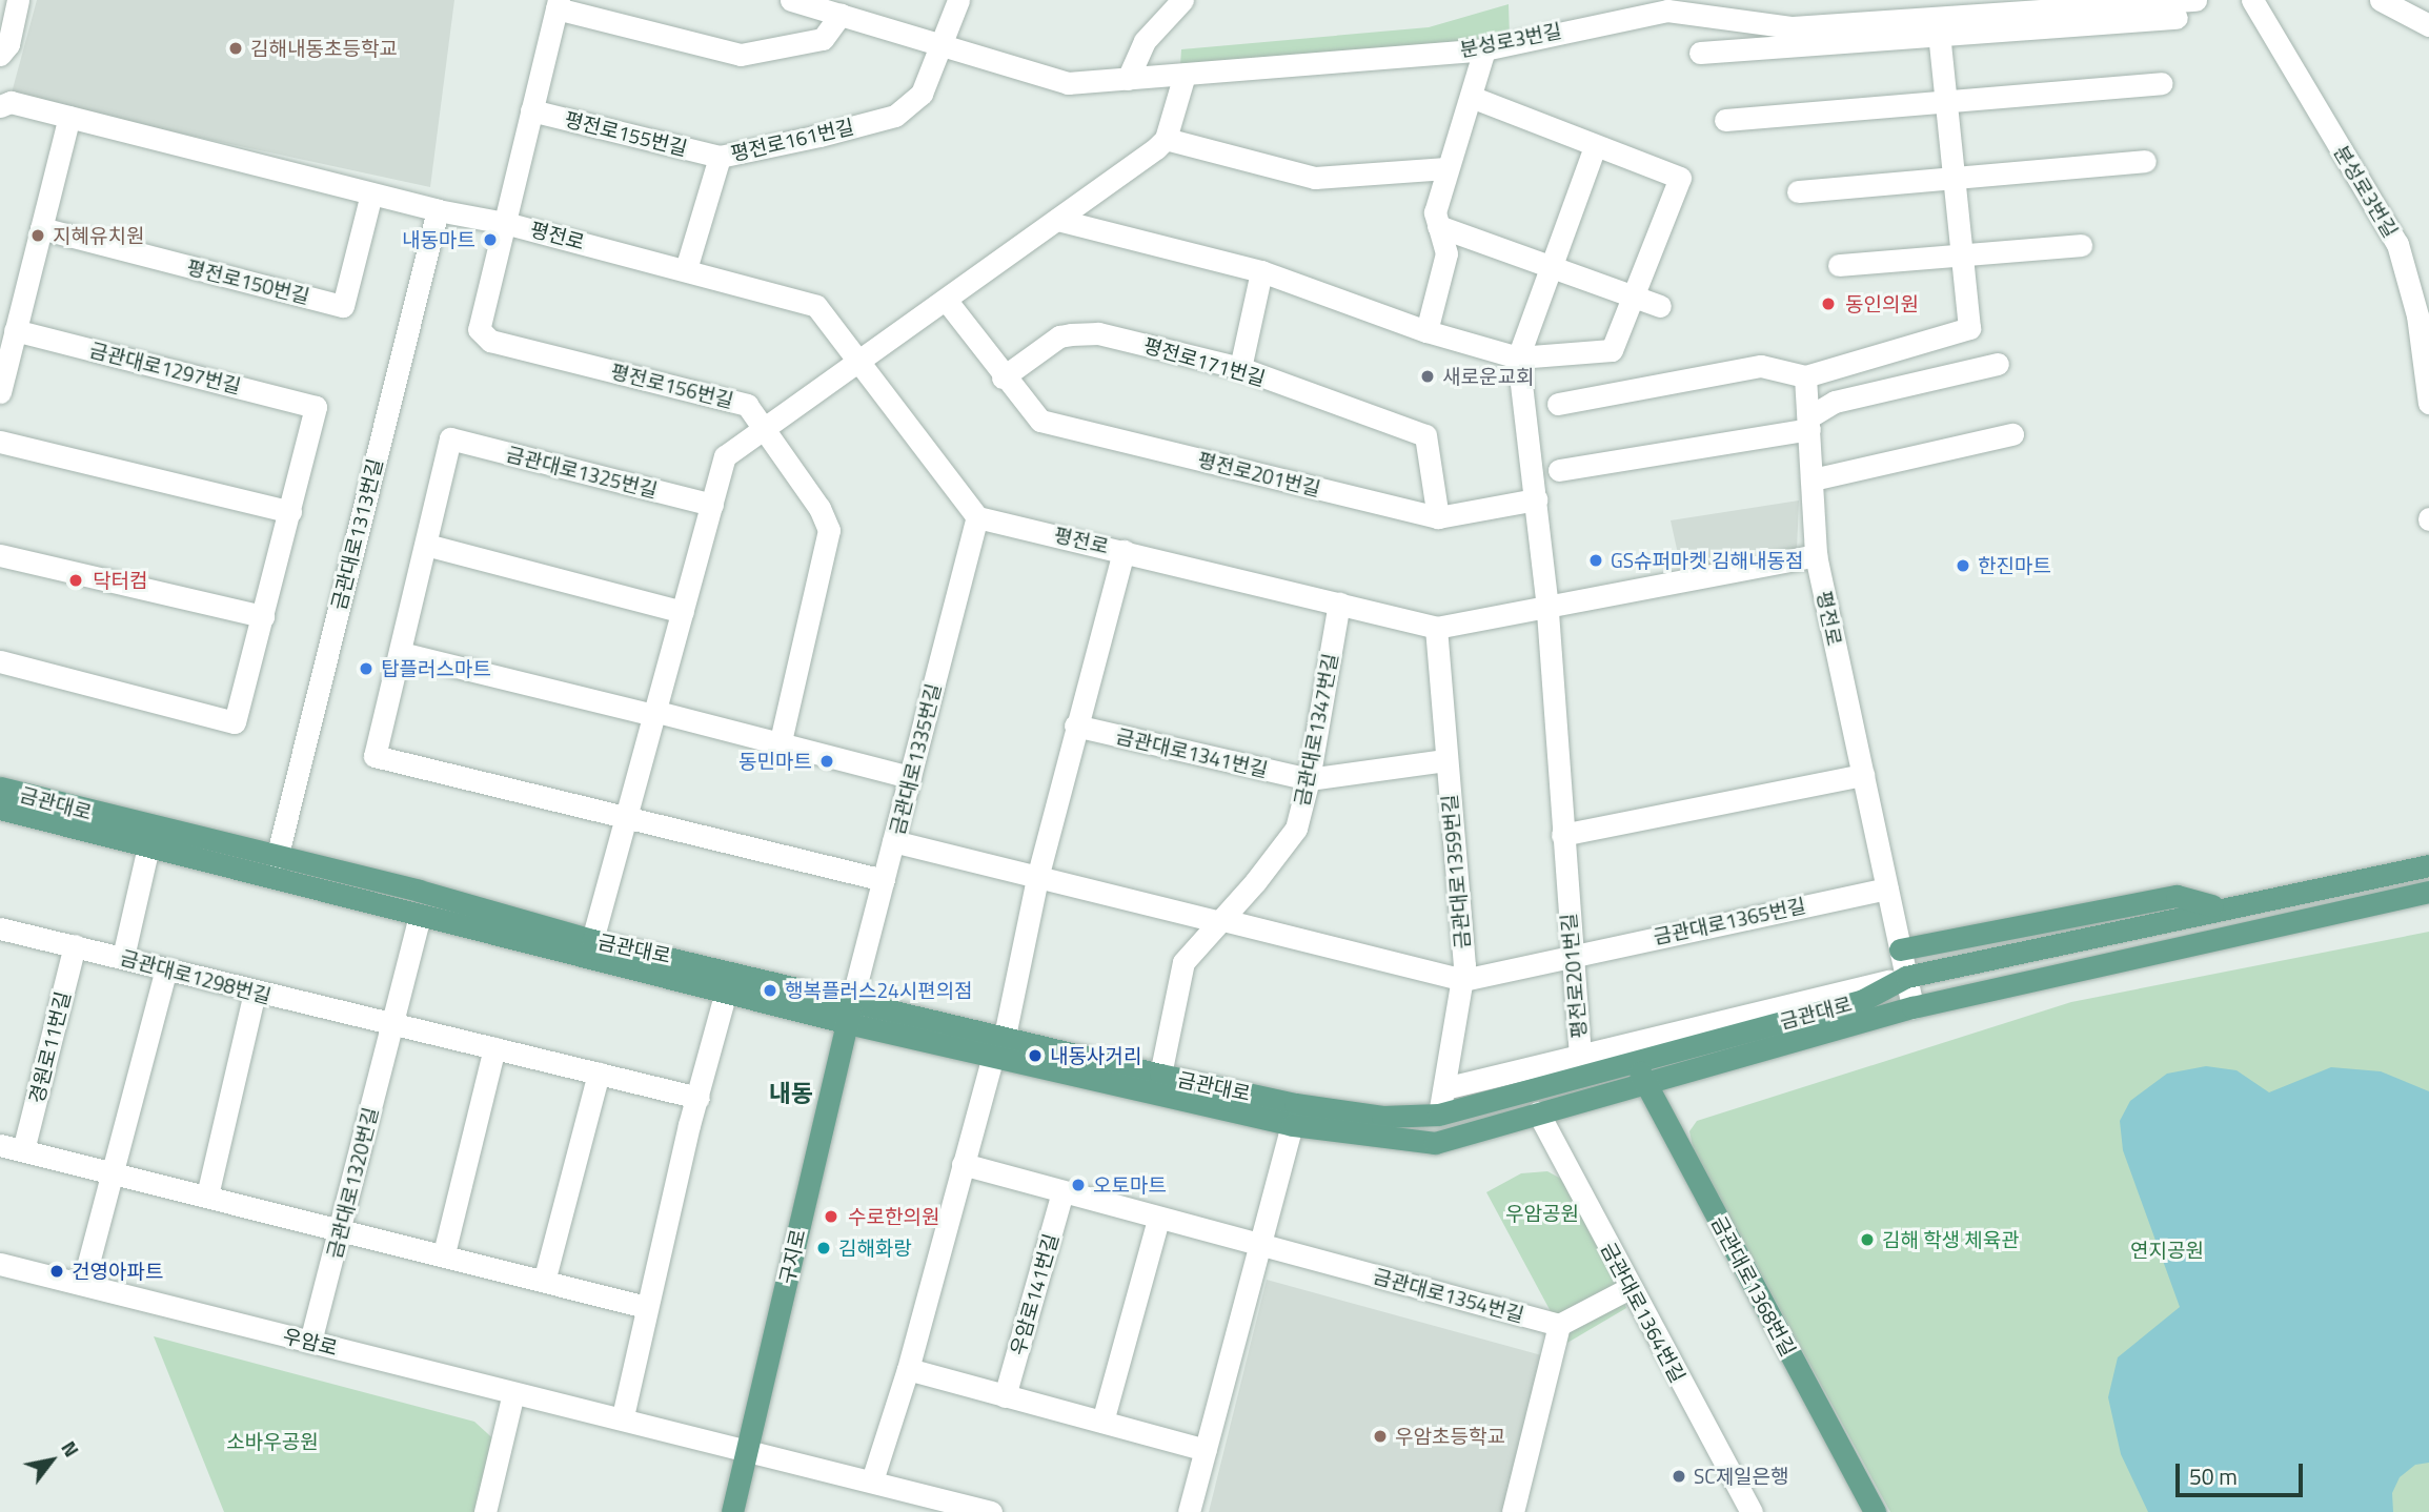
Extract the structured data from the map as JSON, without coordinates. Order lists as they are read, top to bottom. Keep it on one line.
{"streets":{"main road":["금관대로","구지로","금관대로1368번길"],"street":["분성로3번길","평전로155번길","평전로161번길","평전로","평전로150번길","평전로171번길","금관대로1297번길","평전로156번길","금관대로1325번길","평전로201번길","금관대로1313번길","금관대로1347번길","금관대로1341번길","금관대로1335번길","금관대로1359번길","금관대로1365번길","금관대로1298번길","경원로11번길","금관대로1320번길","우암로141번길","금관대로1354번길","금관대로1364번길","우암로"]},"crossings":[["분성로3번길","평전로161번길"],["평전로155번길","평전로161번길"],["평전로161번길","평전로"],["평전로","평전로150번길"],["평전로","평전로156번길"],["평전로","평전로201번길"],["평전로","금관대로1313번길"],["평전로","금관대로1347번길"],["평전로","금관대로1335번길"],["평전로","금관대로"],["평전로","금관대로1359번길"],["평전로","금관대로1365번길"],["평전로171번길","평전로201번길"],["평전로201번길","금관대로1365번길"],["금관대로1313번길","금관대로"],["금관대로1347번길","금관대로1341번길"],["금관대로1347번길","금관대로"],["금관대로1335번길","금관대로"],["금관대로1335번길","구지로"],["금관대로","금관대로1359번길"],["금관대로","금관대로1320번길"],["금관대로","구지로"],["금관대로","금관대로1368번길"],["금관대로","금관대로1364번길"],["금관대로1359번길","금관대로1365번길"],["금관대로1298번길","경원로11번길"],["금관대로1298번길","금관대로1320번길"],["금관대로1320번길","우암로"],["구지로","우암로"]],"districts":["내동"],"parks":["우암공원","연지공원","소바우공원"],"places":["김해내동초등학교","지혜유치원","내동마트","동인의원","새로운교회","GS슈퍼마켓 김해내동점","한진마트","닥터컴","탑플러스마트","동민마트","행복플러스24시편의점","내동사거리","오토마트","수로한의원","김해 학생 체육관","김해화랑","건영아파트","우암초등학교","SC제일은행"],"scale_bar":"50 m","north":"top right"}
